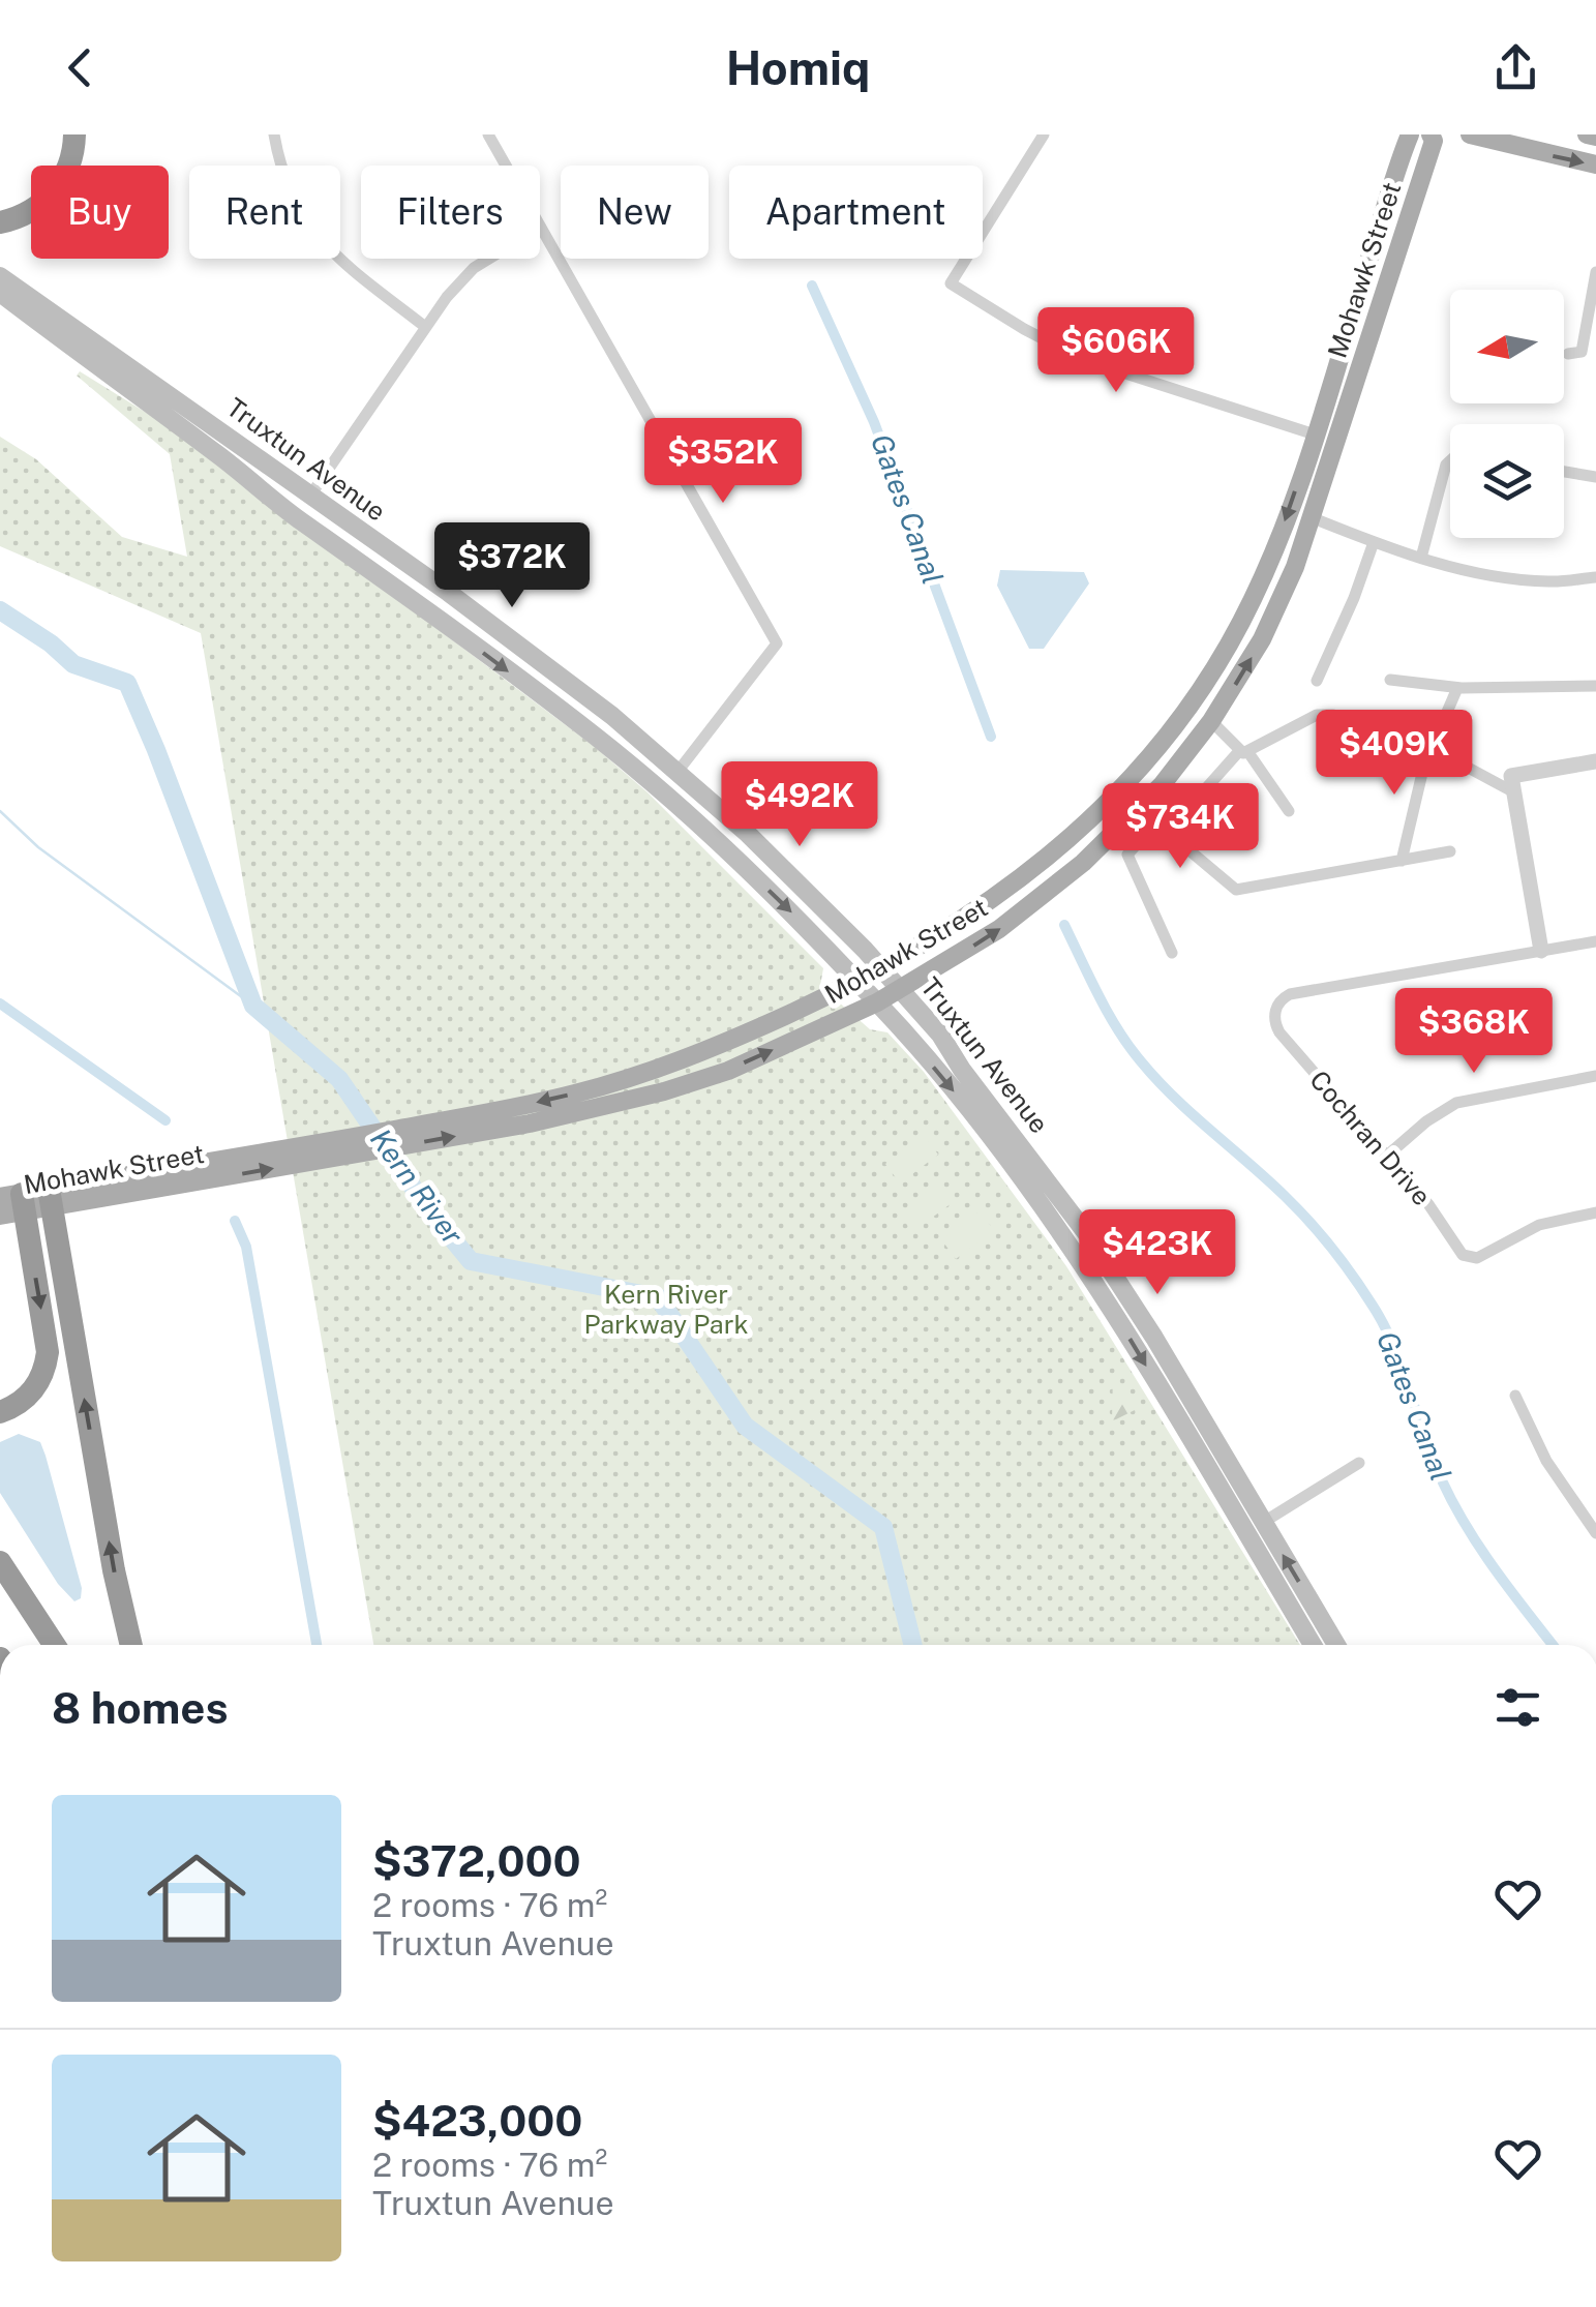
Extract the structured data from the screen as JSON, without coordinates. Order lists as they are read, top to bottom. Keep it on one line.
{"streets":{"main road":["Mohawk Street","Truxtun Avenue"],"street":["Cochran Drive"]},"crossings":[["Mohawk Street","Truxtun Avenue"]],"water":["Gates Canal","Kern River"],"parks":["Kern River Parkway Park"],"north":"left","page":{"header":"Homiq","chip":["Buy","Rent","Filters","New","Apartment"],"price":["$606K","$352K","$372K","$409K","$492K","$734K","$368K","$423K"],"heading":"8 homes","list":[{"name":"$372,000","note":"2 rooms · 76 m² · Truxtun Avenue"},{"name":"$423,000","note":"2 rooms · 76 m² · Truxtun Avenue"}]}}
